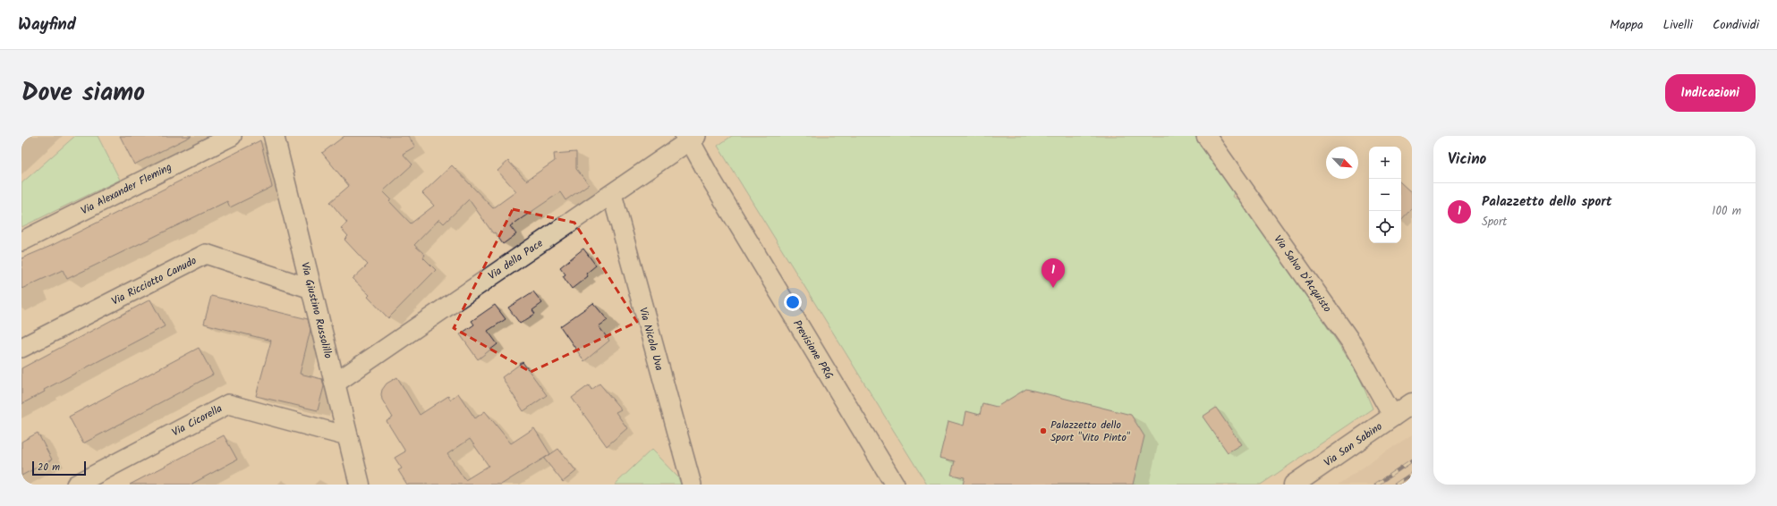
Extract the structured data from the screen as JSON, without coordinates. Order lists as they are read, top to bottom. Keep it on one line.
{"streets":{"street":["Via Alexander Fleming","Via della Pace","Via Salvo D'Acquisto","Via Ricciotto Canudo","Via Giustino Russolillo","Via Nicola Uva","Previsione PRG","Via Cicorella","Via San Sabino"]},"crossings":[["Via della Pace","Via Giustino Russolillo"],["Via della Pace","Via Nicola Uva"],["Via della Pace","Previsione PRG"],["Via Salvo D'Acquisto","Via San Sabino"],["Via Ricciotto Canudo","Via Giustino Russolillo"],["Via Giustino Russolillo","Via Cicorella"]],"places":["Palazzetto dello Sport \"Vito Pinto\""],"scale_bar":"20 m","north":"bottom right","page":{"header":"Wayfind","nav":["Mappa","Livelli","Condividi"],"title":"Dove siamo","buttons":"Indicazioni","heading":"Vicino","map_buttons":["+","−"],"list":[{"mark":"1","name":"Palazzetto dello sport","note":"Sport","value":"100 m"}],"pins":"1","scale":"20 m"}}
